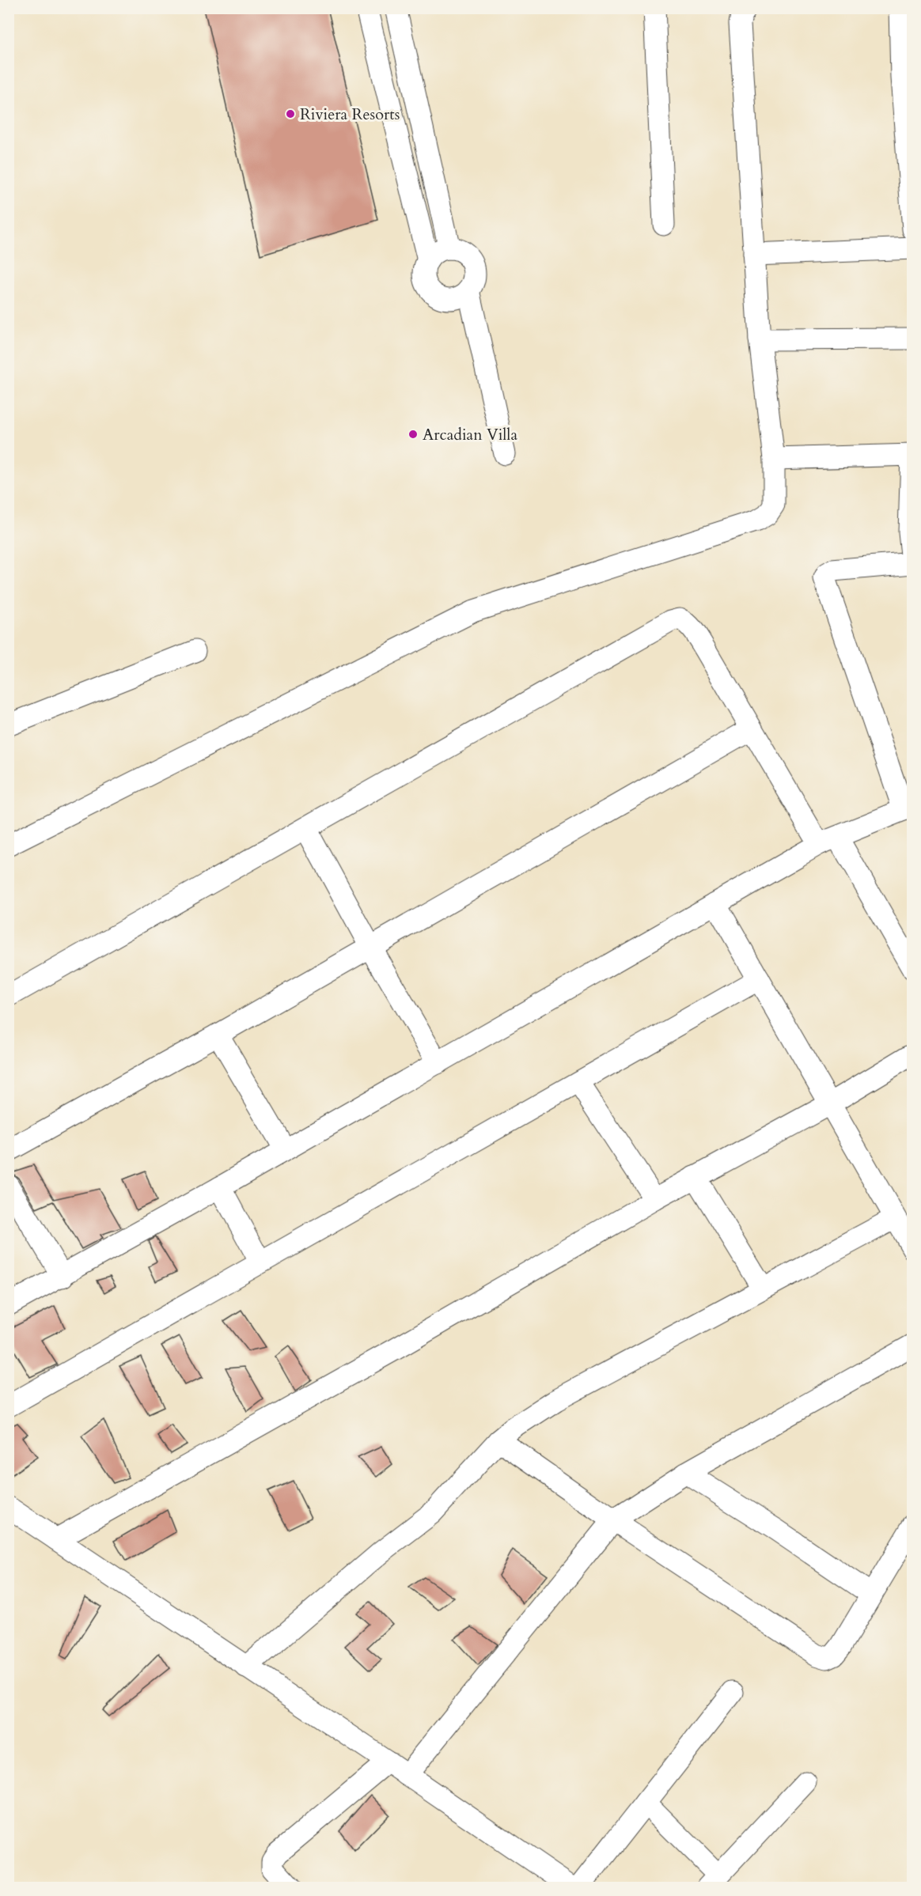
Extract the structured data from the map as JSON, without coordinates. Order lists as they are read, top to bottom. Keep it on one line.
{"places":["Riviera Resorts","Arcadian Villa"]}
